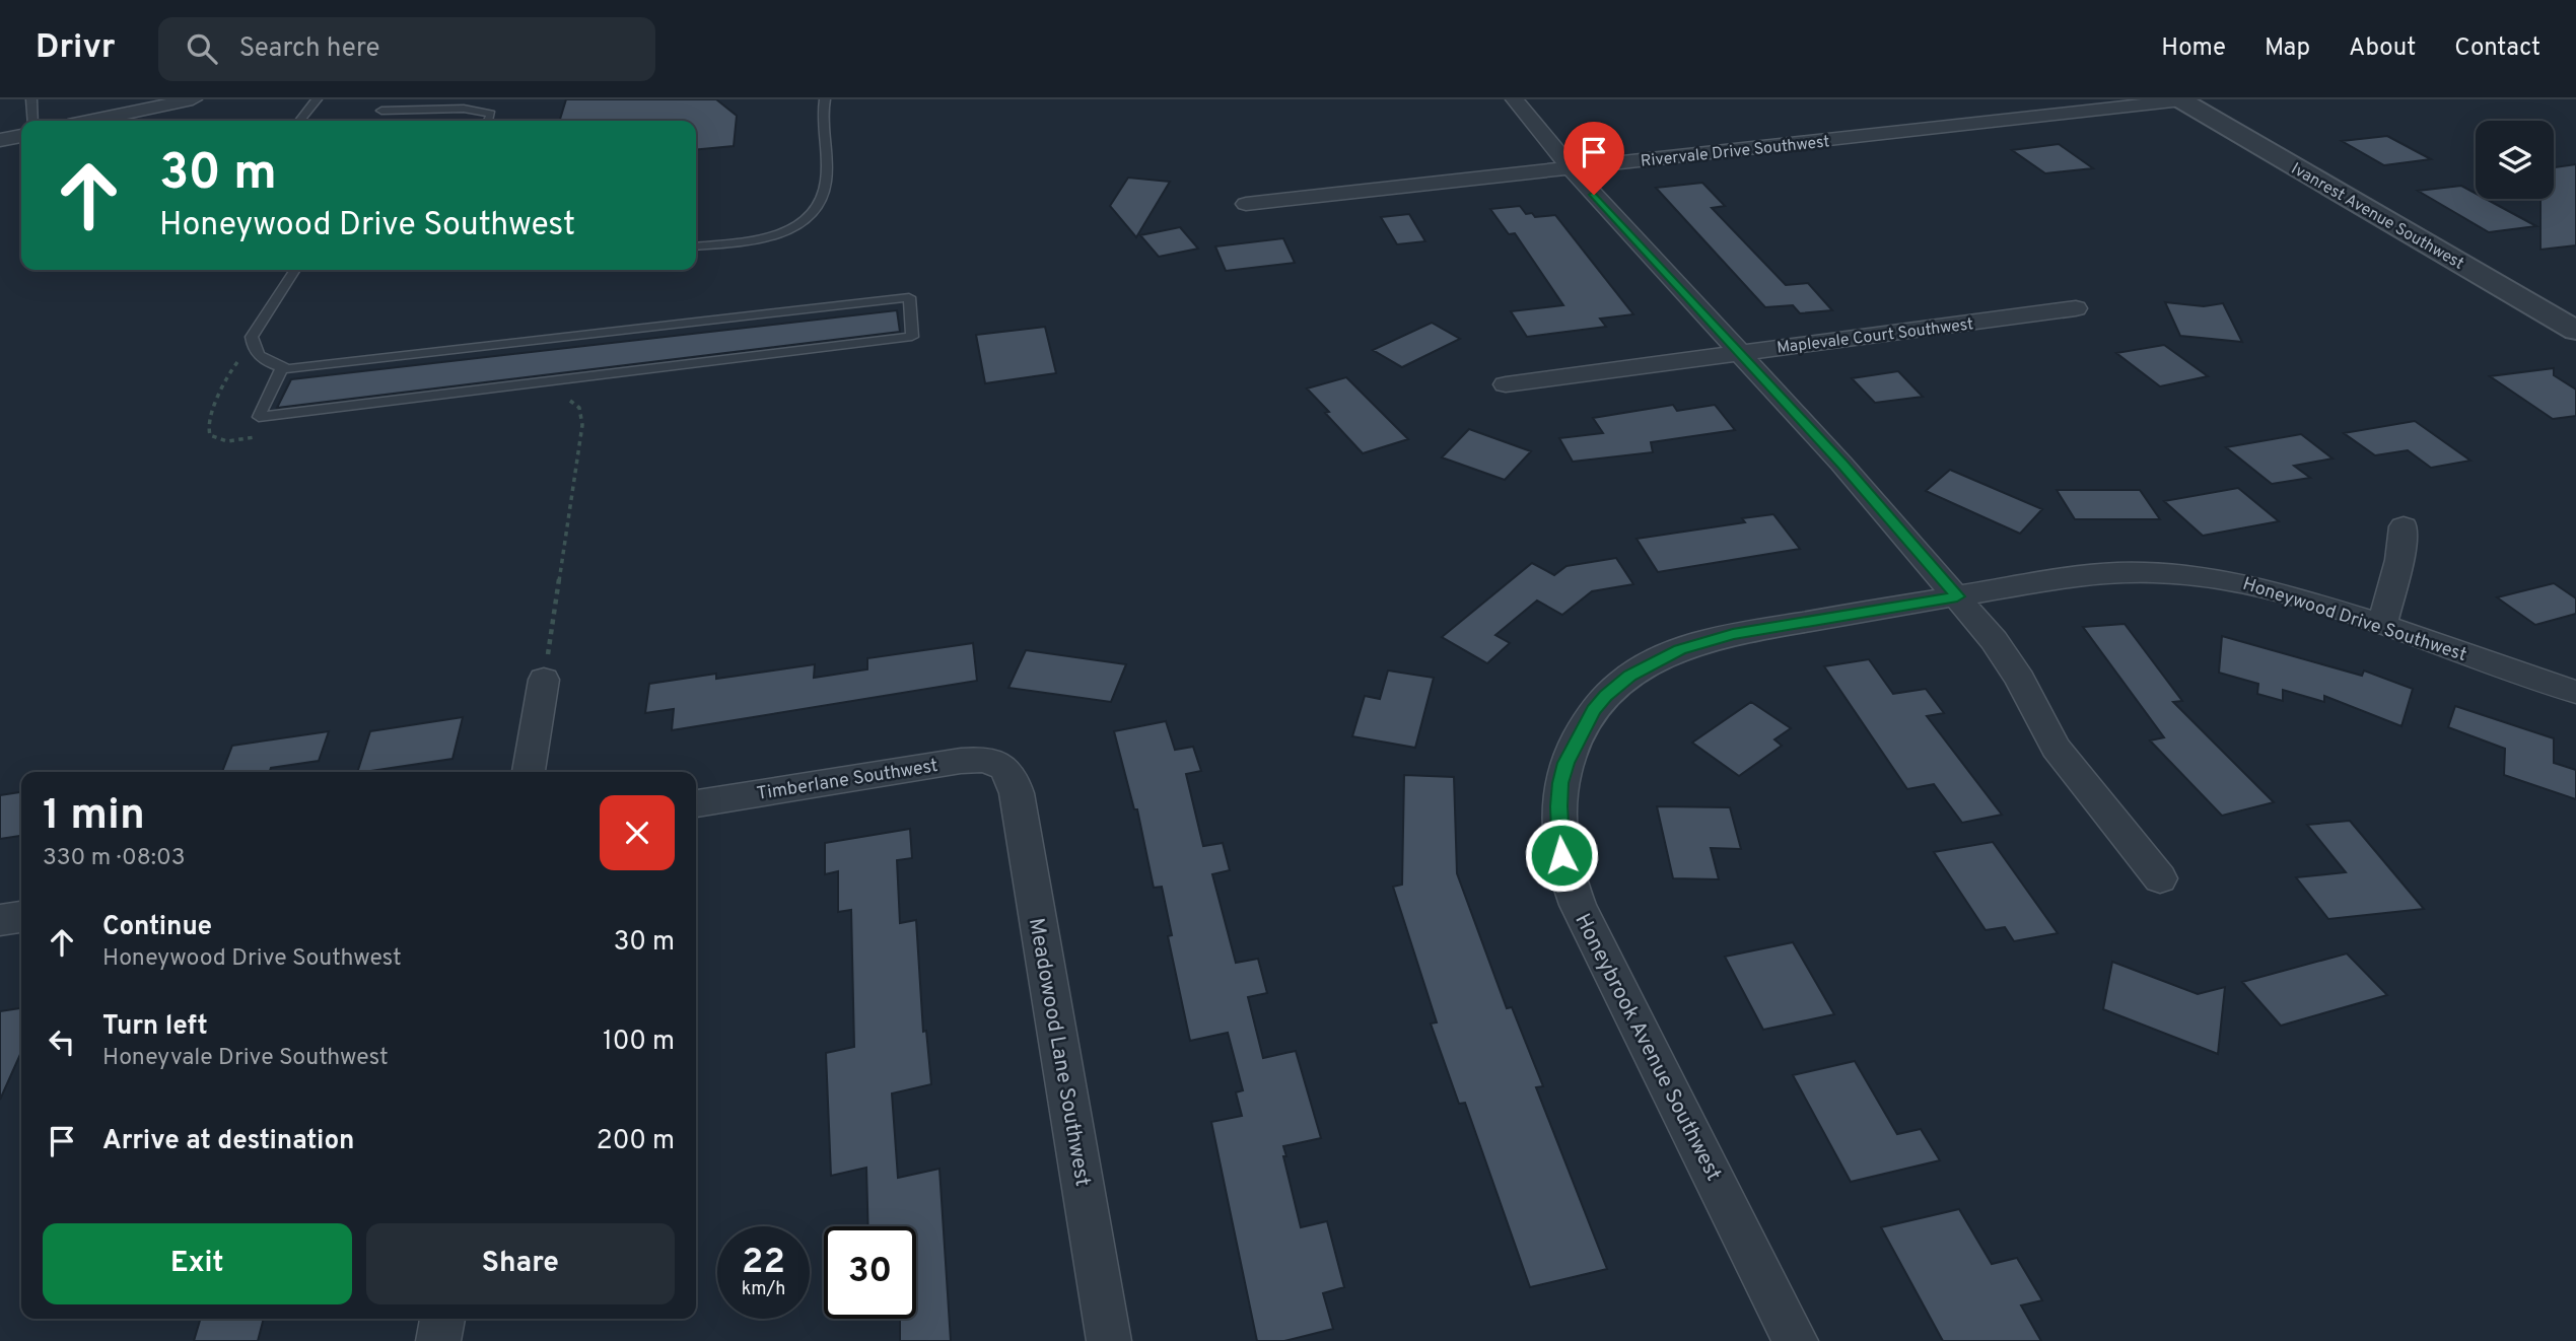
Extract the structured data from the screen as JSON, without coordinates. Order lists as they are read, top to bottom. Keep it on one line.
{"streets":{"street":["Rivervale Drive Southwest","Ivanrest Avenue Southwest","Maplevale Court Southwest","Honeywood Drive Southwest","Timberlane Southwest","Honeybrook Avenue Southwest","Meadowood Lane Southwest"]},"crossings":[["Rivervale Drive Southwest","Ivanrest Avenue Southwest"],["Honeywood Drive Southwest","Honeybrook Avenue Southwest"],["Timberlane Southwest","Meadowood Lane Southwest"]],"page":{"header":"Drivr","search":"Search here","nav":["Home","Map","About","Contact"],"turn":["30 m","Honeywood Drive Southwest"],"heading":["1 min","330 m · 08:03"],"list":[{"name":"Continue","note":"Honeywood Drive Southwest","value":"30 m"},{"name":"Turn left","note":"Honeyvale Drive Southwest","value":"100 m"},{"name":"Arrive at destination","value":"200 m"}],"buttons":["Exit","Share"],"speed":"22 km/h","limit":"30"}}
